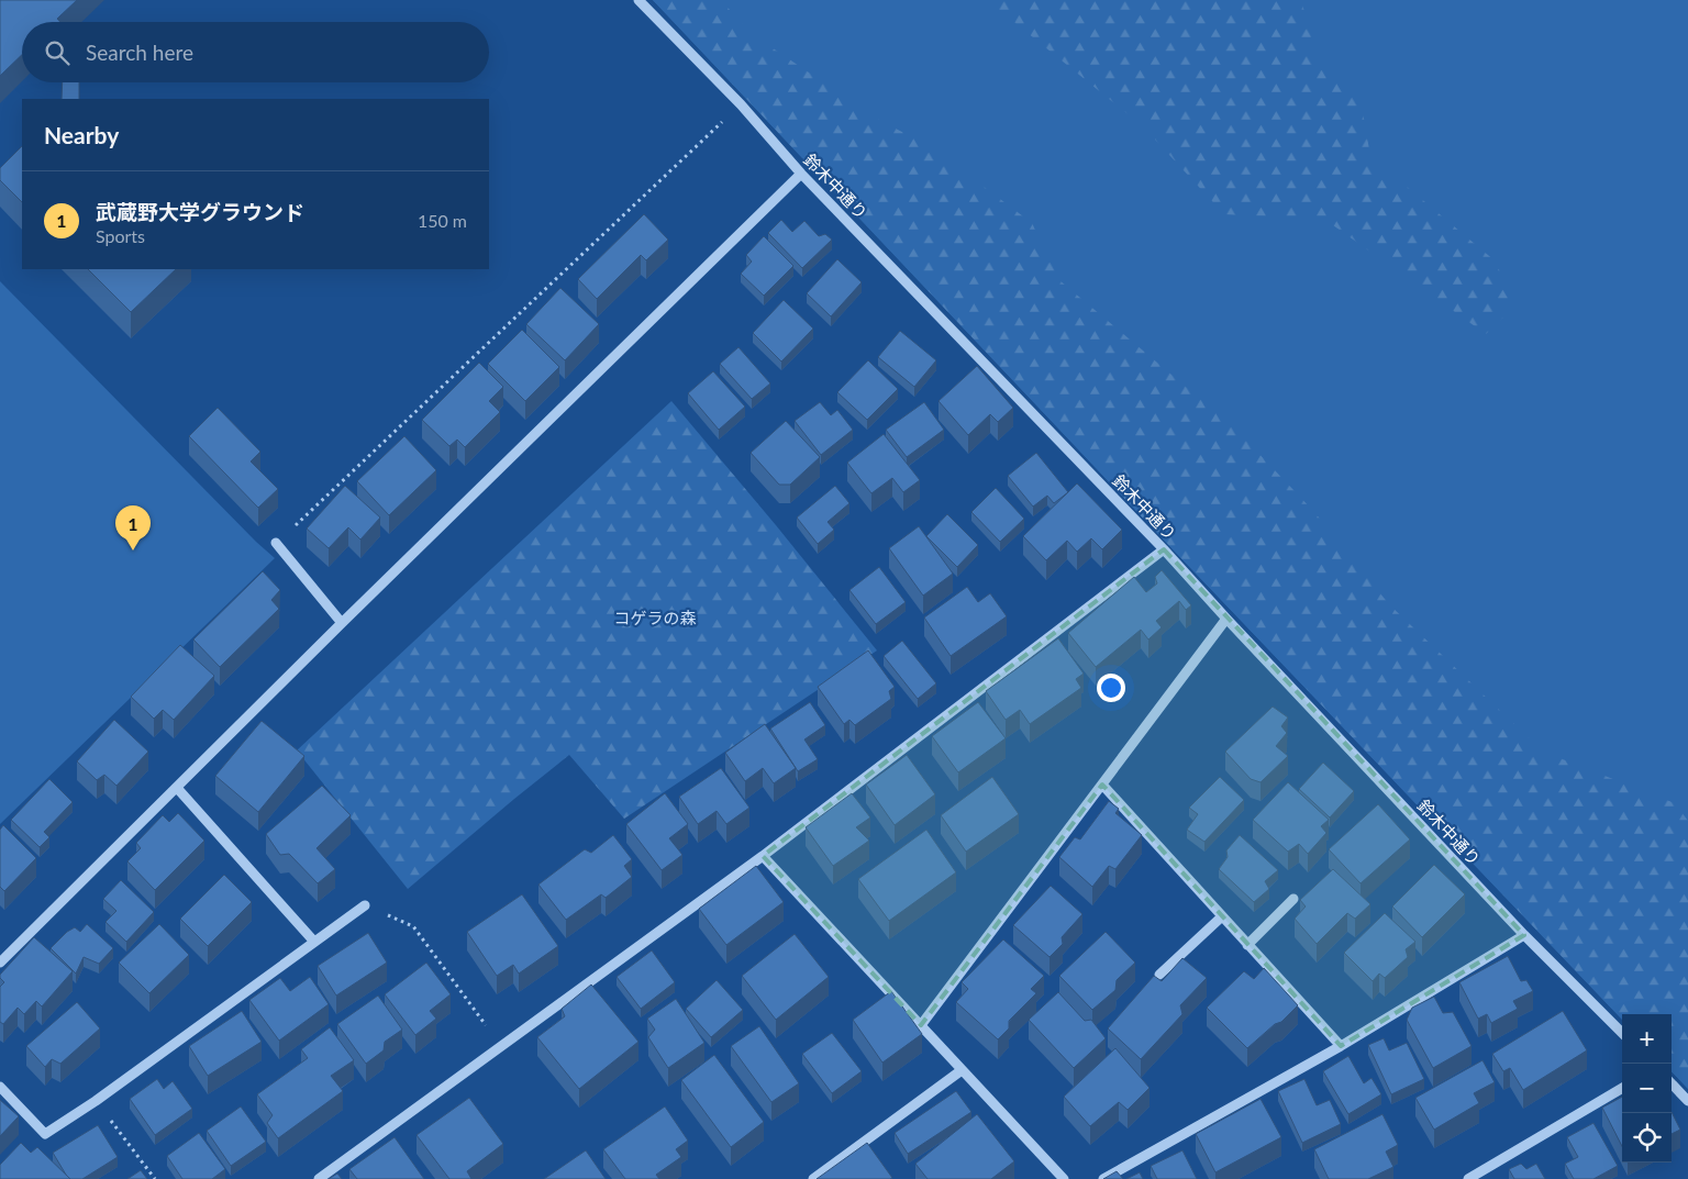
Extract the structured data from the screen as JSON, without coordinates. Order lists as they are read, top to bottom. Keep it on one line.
{"streets":{"street":["鈴木中通り"]},"parks":["コゲラの森"],"page":{"search":"Search here","heading":"Nearby","list":[{"mark":"1","name":"武蔵野大学グラウンド","note":"Sports","value":"150 m"}],"pins":"1","map_buttons":["+","−"]}}
